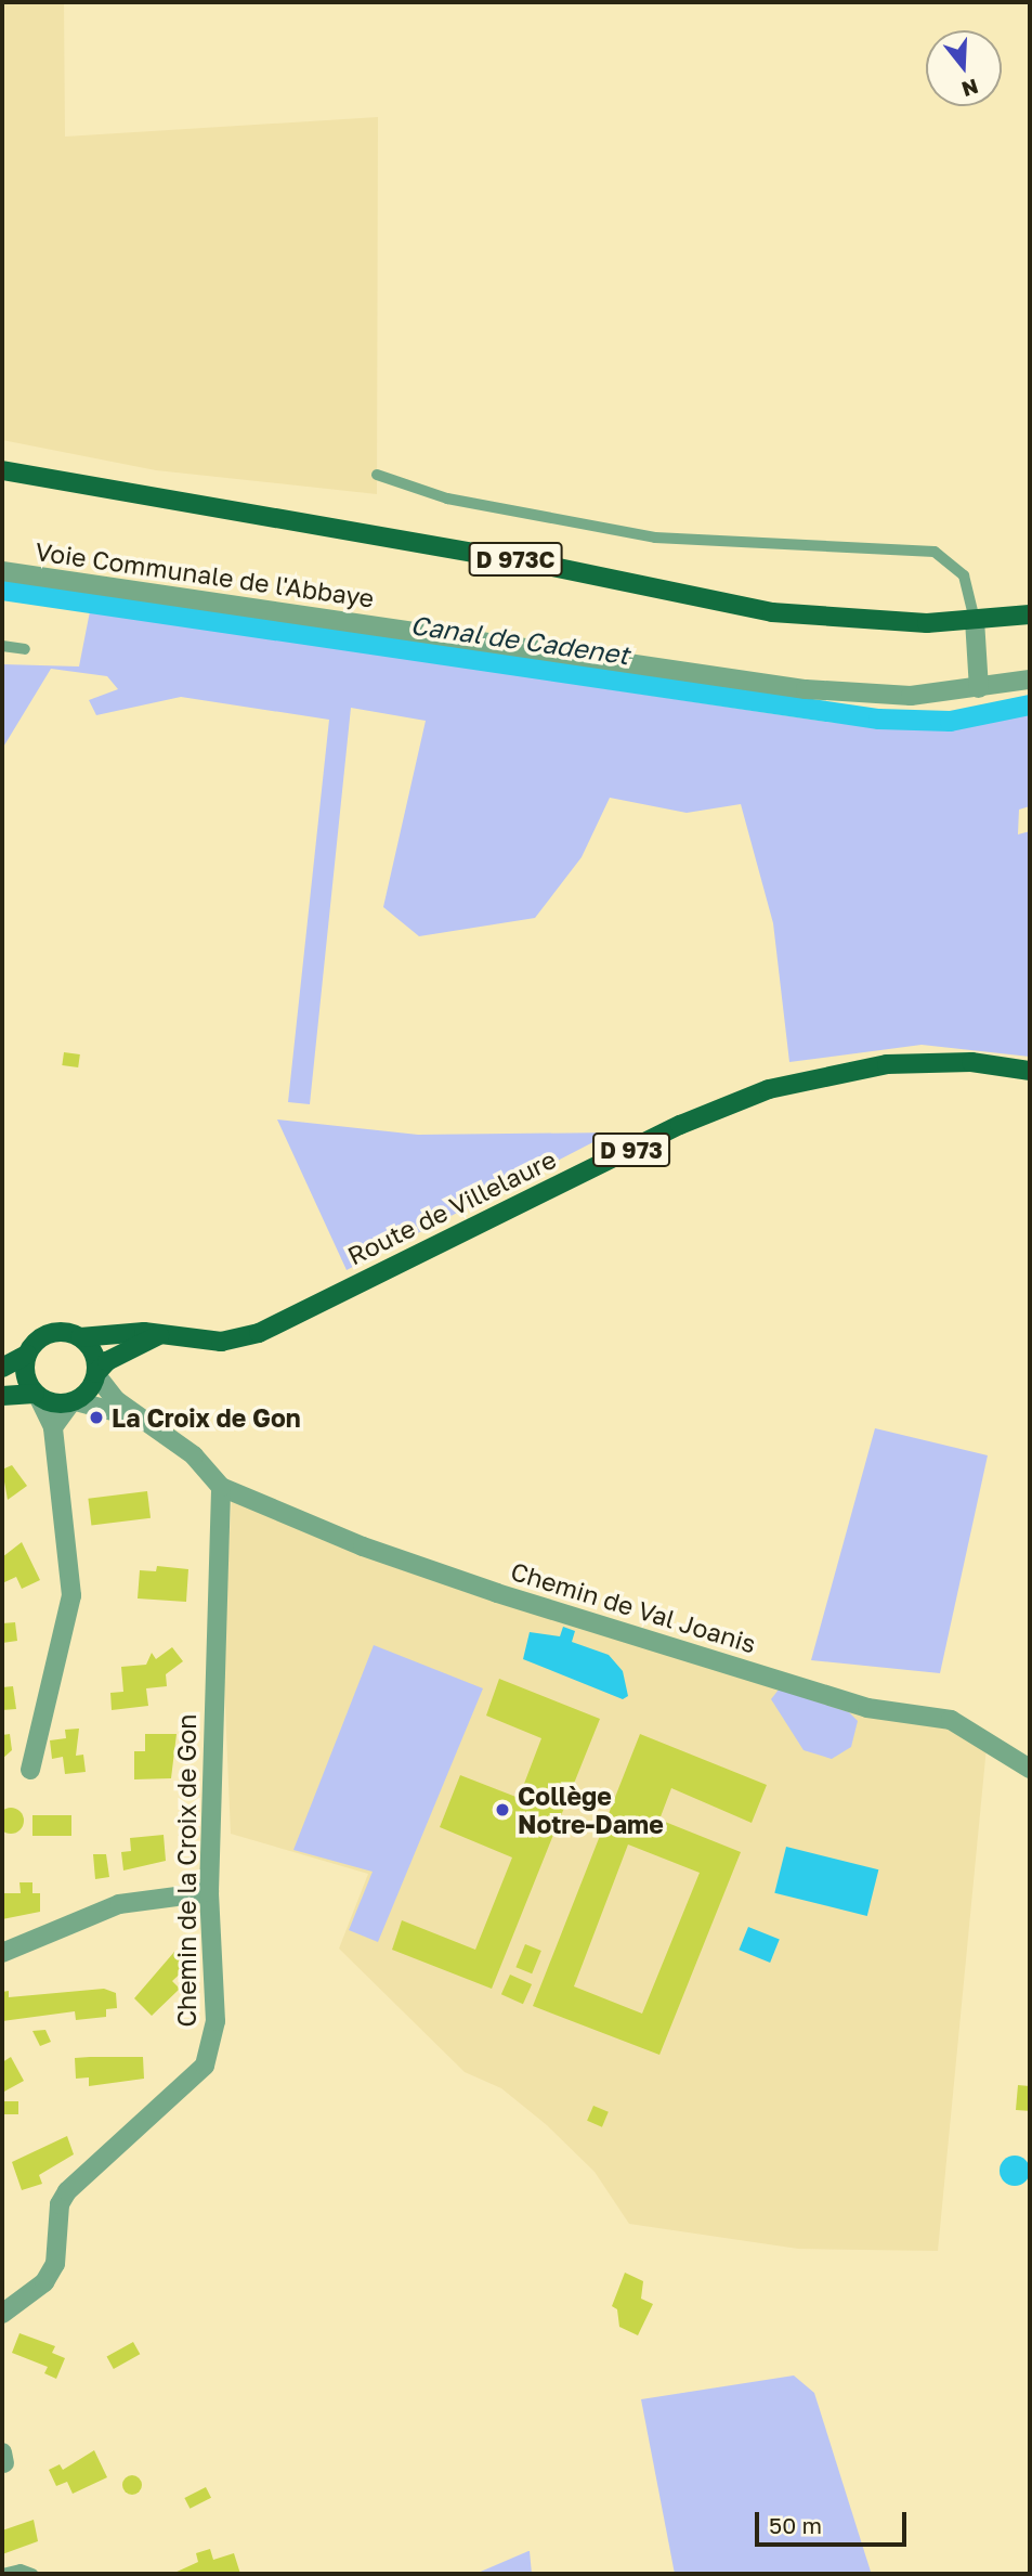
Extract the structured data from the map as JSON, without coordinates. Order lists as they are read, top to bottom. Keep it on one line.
{"streets":{"main road":["D 973C","D 973","Route de Villelaure"],"street":["Voie Communale de l'Abbaye","Chemin de Val Joanis","Chemin de la Croix de Gon"]},"crossings":[["Chemin de Val Joanis","Chemin de la Croix de Gon"]],"water":["Canal de Cadenet"],"places":["La Croix de Gon","Collège Notre-Dame"],"scale_bar":"50 m","north":"bottom"}
